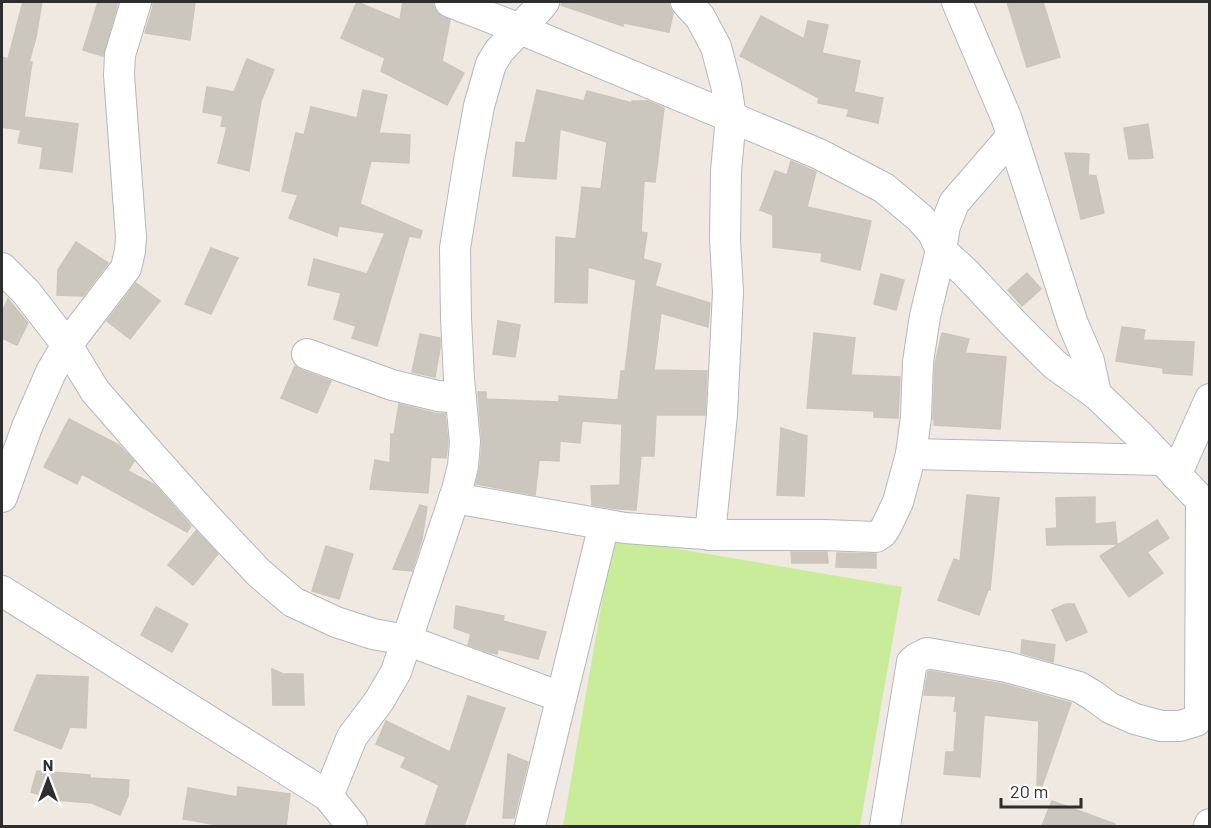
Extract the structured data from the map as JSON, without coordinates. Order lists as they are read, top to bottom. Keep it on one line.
{"scale_bar":"20 m","north":"top"}
